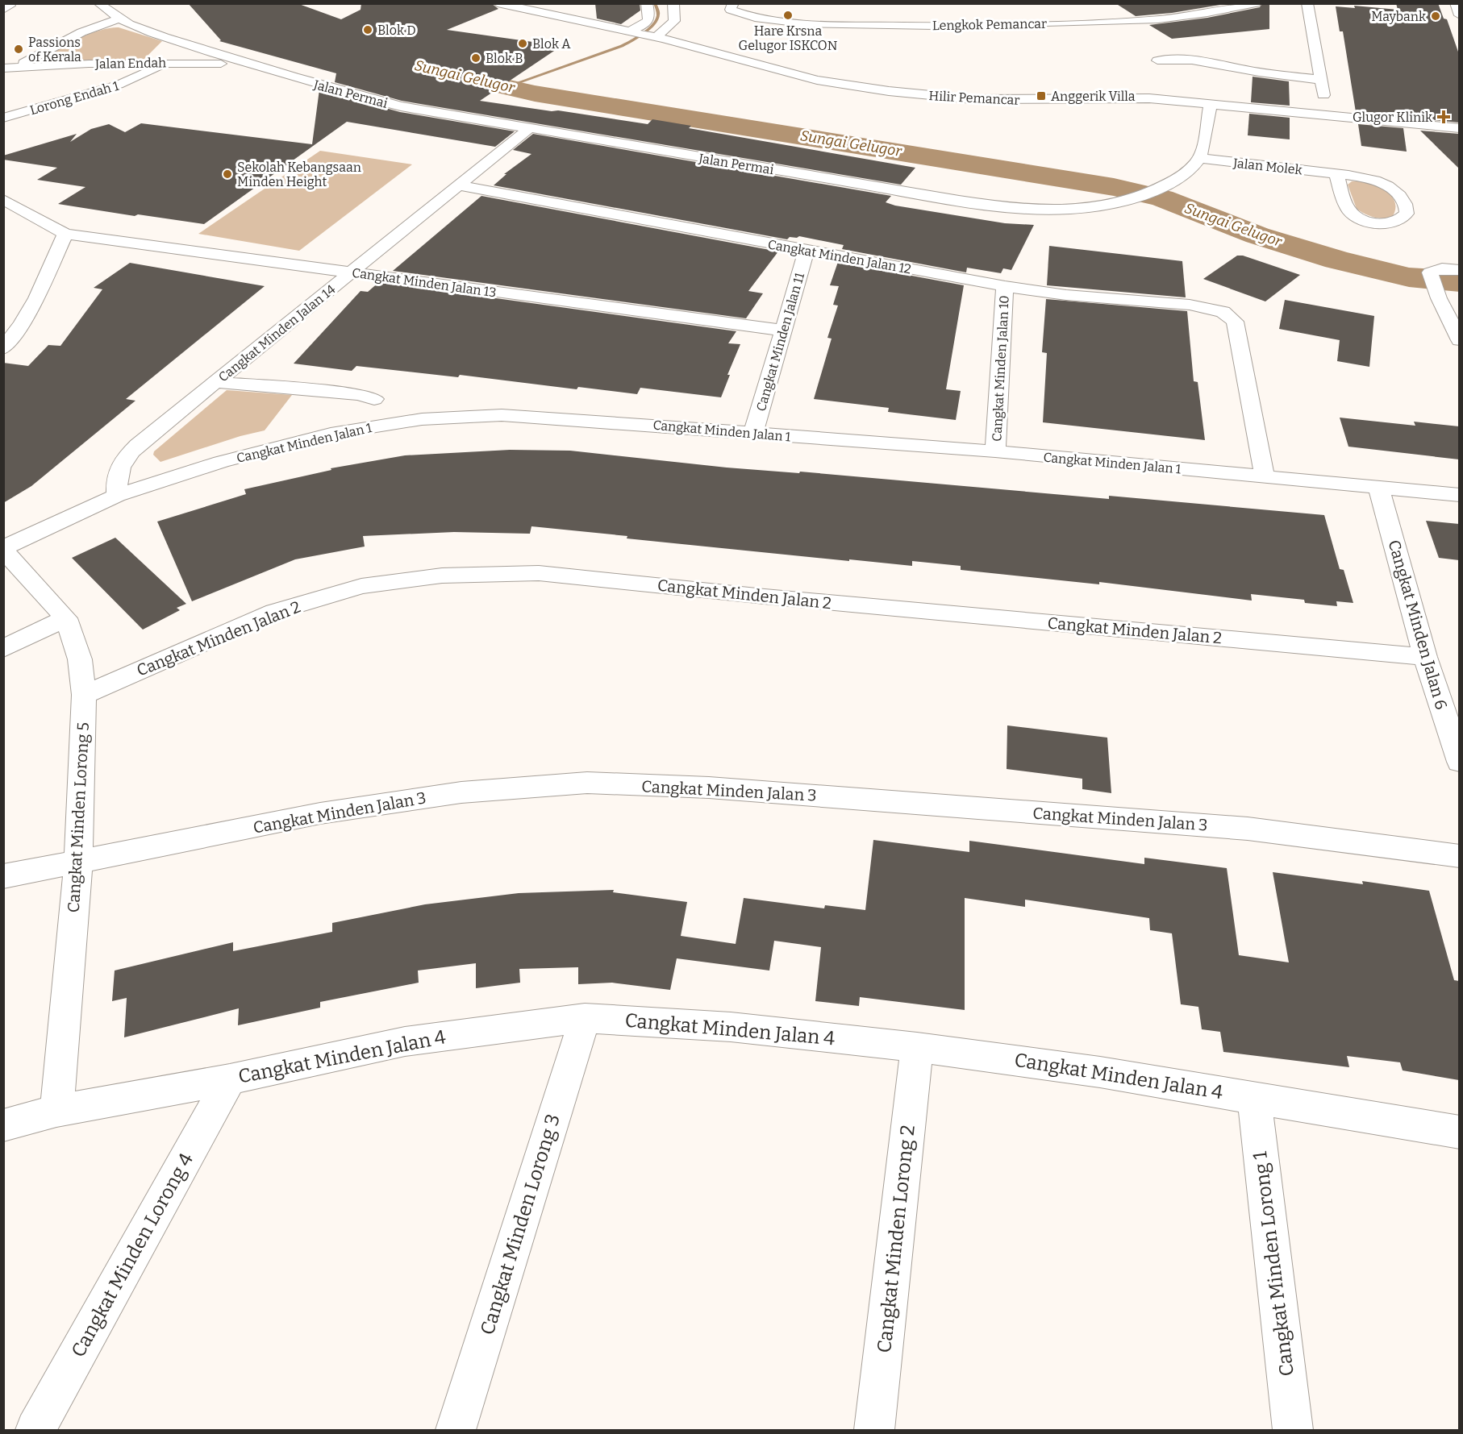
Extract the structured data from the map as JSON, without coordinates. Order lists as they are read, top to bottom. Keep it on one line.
{"streets":{"street":["Lengkok Pemancar","Jalan Endah","Jalan Permai","Lorong Endah 1","Hilir Pemancar","Jalan Molek","Cangkat Minden Jalan 12","Cangkat Minden Jalan 13","Cangkat Minden Jalan 14","Cangkat Minden Jalan 11","Cangkat Minden Jalan 10","Cangkat Minden Jalan 1","Cangkat Minden Jalan 2","Cangkat Minden Jalan 6","Cangkat Minden Jalan 3","Cangkat Minden Lorong 5","Cangkat Minden Jalan 4","Cangkat Minden Lorong 3","Cangkat Minden Lorong 2","Cangkat Minden Lorong 4","Cangkat Minden Lorong 1"]},"crossings":[["Jalan Endah","Jalan Permai"],["Jalan Endah","Lorong Endah 1"],["Jalan Permai","Jalan Molek"],["Jalan Permai","Cangkat Minden Jalan 14"],["Cangkat Minden Jalan 12","Cangkat Minden Jalan 14"],["Cangkat Minden Jalan 12","Cangkat Minden Jalan 11"],["Cangkat Minden Jalan 12","Cangkat Minden Jalan 10"],["Cangkat Minden Jalan 12","Cangkat Minden Jalan 1"],["Cangkat Minden Jalan 13","Cangkat Minden Jalan 14"],["Cangkat Minden Jalan 13","Cangkat Minden Jalan 11"],["Cangkat Minden Jalan 14","Cangkat Minden Jalan 1"],["Cangkat Minden Jalan 11","Cangkat Minden Jalan 1"],["Cangkat Minden Jalan 10","Cangkat Minden Jalan 1"],["Cangkat Minden Jalan 1","Cangkat Minden Jalan 6"],["Cangkat Minden Jalan 1","Cangkat Minden Lorong 5"],["Cangkat Minden Jalan 2","Cangkat Minden Jalan 6"],["Cangkat Minden Jalan 2","Cangkat Minden Lorong 5"],["Cangkat Minden Jalan 3","Cangkat Minden Lorong 5"],["Cangkat Minden Lorong 5","Cangkat Minden Jalan 4"],["Cangkat Minden Jalan 4","Cangkat Minden Lorong 3"],["Cangkat Minden Jalan 4","Cangkat Minden Lorong 2"],["Cangkat Minden Jalan 4","Cangkat Minden Lorong 4"],["Cangkat Minden Jalan 4","Cangkat Minden Lorong 1"]],"water":["Sungai Gelugor"],"places":{"other":["Hare Krsna Gelugor ISKCON","Maybank","Blok D","Blok A","Passions of Kerala","Blok B","Sekolah Kebangsaan Minden Height"],"transit":["Anggerik Villa"],"health":["Glugor Klinik"]}}
